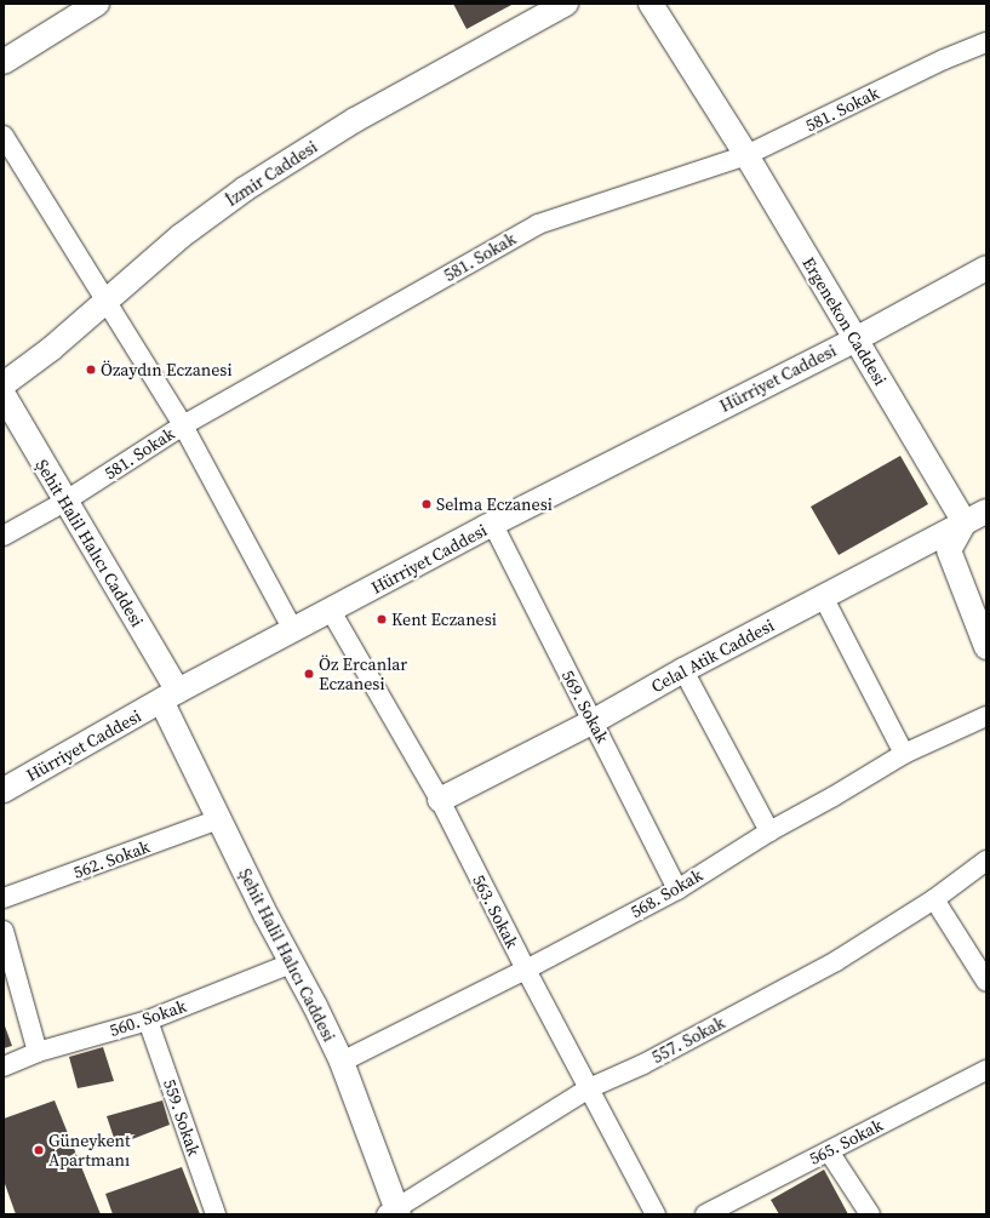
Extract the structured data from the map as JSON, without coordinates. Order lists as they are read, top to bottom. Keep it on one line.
{"streets":{"street":["581. Sokak","İzmir Caddesi","Ergenekon Caddesi","Hürriyet Caddesi","Şehit Halil Halıcı Caddesi","Celal Atik Caddesi","569. Sokak","562. Sokak","568. Sokak","563. Sokak","560. Sokak","557. Sokak","559. Sokak","565. Sokak"]},"crossings":[["581. Sokak","Ergenekon Caddesi"],["581. Sokak","Şehit Halil Halıcı Caddesi"],["Ergenekon Caddesi","Hürriyet Caddesi"],["Ergenekon Caddesi","Celal Atik Caddesi"],["Hürriyet Caddesi","Şehit Halil Halıcı Caddesi"],["Hürriyet Caddesi","569. Sokak"],["Hürriyet Caddesi","563. Sokak"],["Şehit Halil Halıcı Caddesi","562. Sokak"],["Şehit Halil Halıcı Caddesi","568. Sokak"],["Şehit Halil Halıcı Caddesi","560. Sokak"],["Şehit Halil Halıcı Caddesi","557. Sokak"],["Celal Atik Caddesi","569. Sokak"],["Celal Atik Caddesi","563. Sokak"],["569. Sokak","568. Sokak"],["568. Sokak","563. Sokak"],["563. Sokak","557. Sokak"],["560. Sokak","559. Sokak"]],"places":["Özaydın Eczanesi","Selma Eczanesi","Kent Eczanesi","Öz Ercanlar Eczanesi","Güneykent Apartmanı"]}
